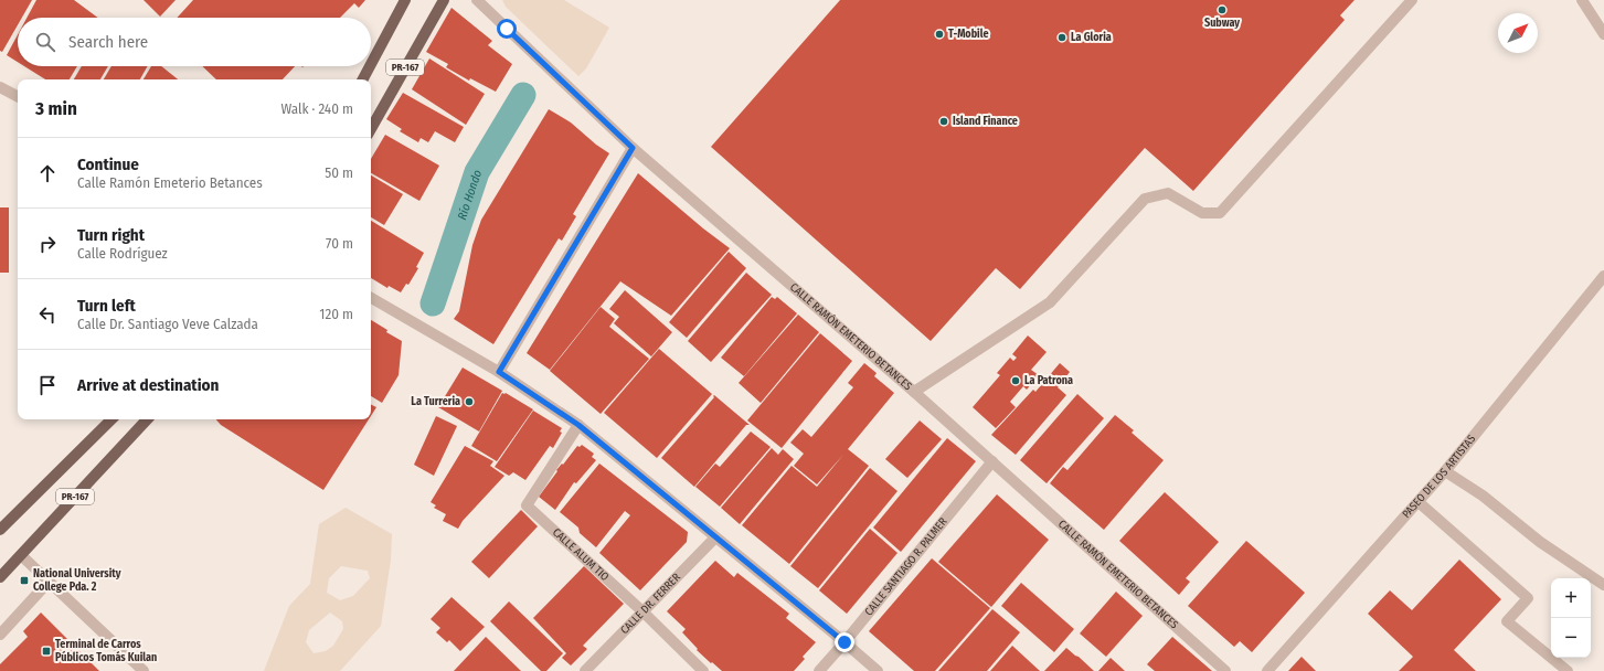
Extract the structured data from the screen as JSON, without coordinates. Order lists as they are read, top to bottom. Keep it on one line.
{"streets":{"main road":["PR-167"],"street":["CALLE RAMÓN EMETERIO BETANCES","PASEO DE LOS ARTISTAS","CALLE ALUM TIO","CALLE SANTIAGO R. PALMER","CALLE DR. FERRER"]},"crossings":[["CALLE RAMÓN EMETERIO BETANCES","CALLE SANTIAGO R. PALMER"],["CALLE ALUM TIO","CALLE DR. FERRER"]],"water":["Río Hondo"],"places":{"other":["Subway","T-Mobile","La Gloria","Island Finance","La Patrona","La Turreria"],"transit":["National University College Pda. 2","Terminal de Carros Públicos Tomás Kuilan"]},"north":"top right","page":{"search":"Search here","heading":["3 min","Walk · 240 m"],"list":[["Continue","Calle Ramón Emeterio Betances","50 m"],["Turn right","Calle Rodríguez","70 m"],["Turn left","Calle Dr. Santiago Veve Calzada","120 m"],"Arrive at destination"],"map_buttons":["+","−"]}}
